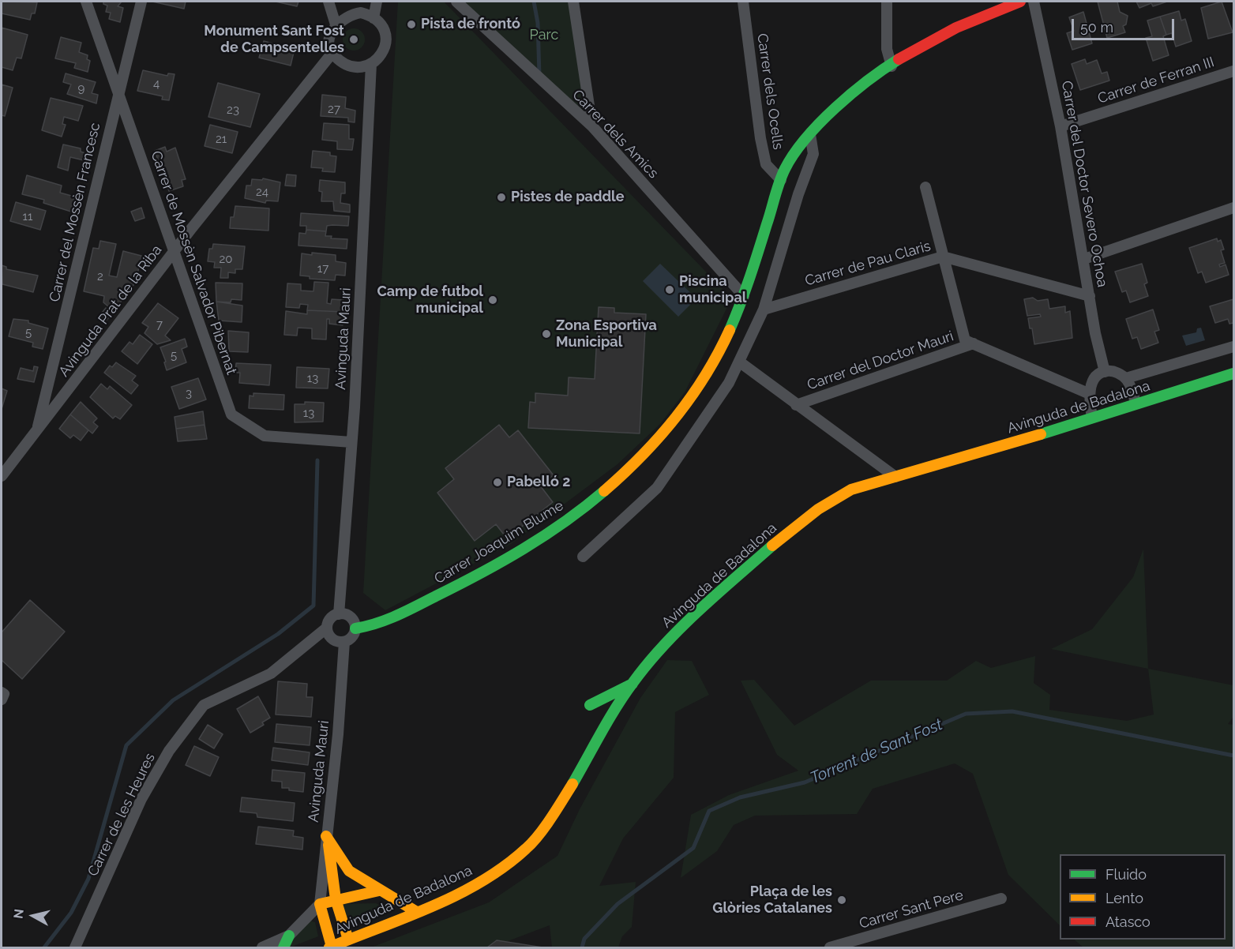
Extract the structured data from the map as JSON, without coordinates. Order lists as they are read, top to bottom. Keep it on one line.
{"streets":{"street":["Carrer de Ferran III","Carrer dels Ocells","Carrer dels Amics","Carrer del Doctor Severo Ochoa","Carrer del Mossèn Francesc","Carrer de Mossèn Salvador Pibernat","Carrer de Pau Claris","Avinguda Prat de la Riba","Avinguda Mauri","Carrer del Doctor Mauri","Avinguda de Badalona","Carrer Joaquim Blume","Carrer de les Heures","Carrer Sant Pere"]},"crossings":[["Carrer de Ferran III","Carrer del Doctor Severo Ochoa"],["Carrer dels Ocells","Carrer Joaquim Blume"],["Carrer dels Amics","Carrer Joaquim Blume"],["Carrer del Doctor Severo Ochoa","Carrer de Pau Claris"],["Carrer del Mossèn Francesc","Carrer de Mossèn Salvador Pibernat"],["Carrer del Mossèn Francesc","Avinguda Prat de la Riba"],["Carrer de Mossèn Salvador Pibernat","Avinguda Prat de la Riba"],["Carrer de Mossèn Salvador Pibernat","Avinguda Mauri"],["Carrer de Pau Claris","Carrer del Doctor Mauri"],["Avinguda Prat de la Riba","Avinguda Mauri"],["Avinguda Mauri","Carrer Joaquim Blume"],["Avinguda Mauri","Carrer de les Heures"],["Carrer del Doctor Mauri","Avinguda de Badalona"],["Carrer Joaquim Blume","Carrer de les Heures"]],"water":["Torrent de Sant Fost"],"parks":["Parc"],"places":["Pista de frontó","Monument Sant Fost de Campsentelles","Pistes de paddle","Piscina municipal","Camp de futbol municipal","Zona Esportiva Municipal","Pabelló 2","Plaça de les Glòries Catalanes"],"house_numbers":["4","9","27","23","21","24","11","20","17","2","7","5","5","13","3","13"],"legend":["Fluido","Lento","Atasco"],"scale_bar":"50 m","north":"left"}
